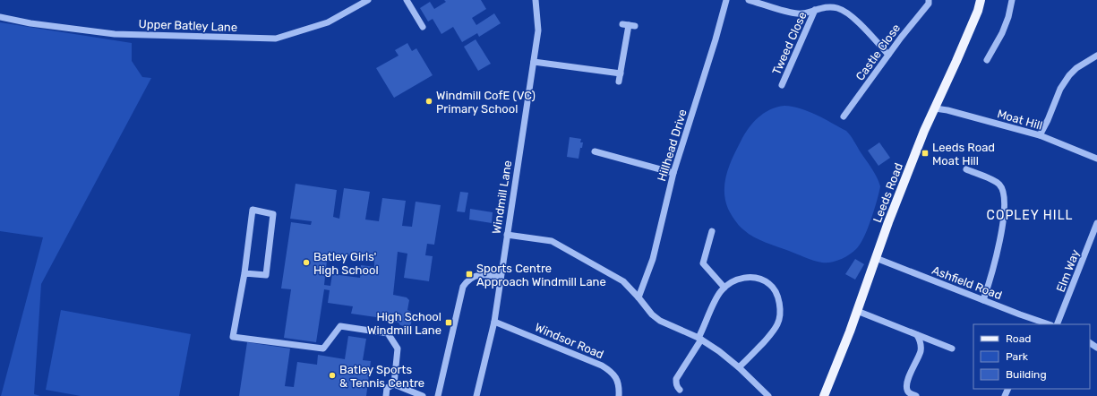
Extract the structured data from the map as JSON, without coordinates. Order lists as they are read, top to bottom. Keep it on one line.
{"streets":{"main road":["Leeds Road"],"street":["Upper Batley Lane","Tweed Close","Castle Close","Moat Hill","Hillhead Drive","Windmill Lane","Elm Way","Ashfield Road","Windsor Road"]},"crossings":[["Moat Hill","Leeds Road"],["Leeds Road","Ashfield Road"],["Windmill Lane","Windsor Road"]],"districts":["COPLEY HILL"],"places":{"other":["Windmill CofE (VC) Primary School","Batley Girls' High School","Batley Sports & Tennis Centre"],"transit":["Leeds Road Moat Hill","Sports Centre Approach Windmill Lane","High School Windmill Lane"]},"legend":["Road","Park","Building"]}
